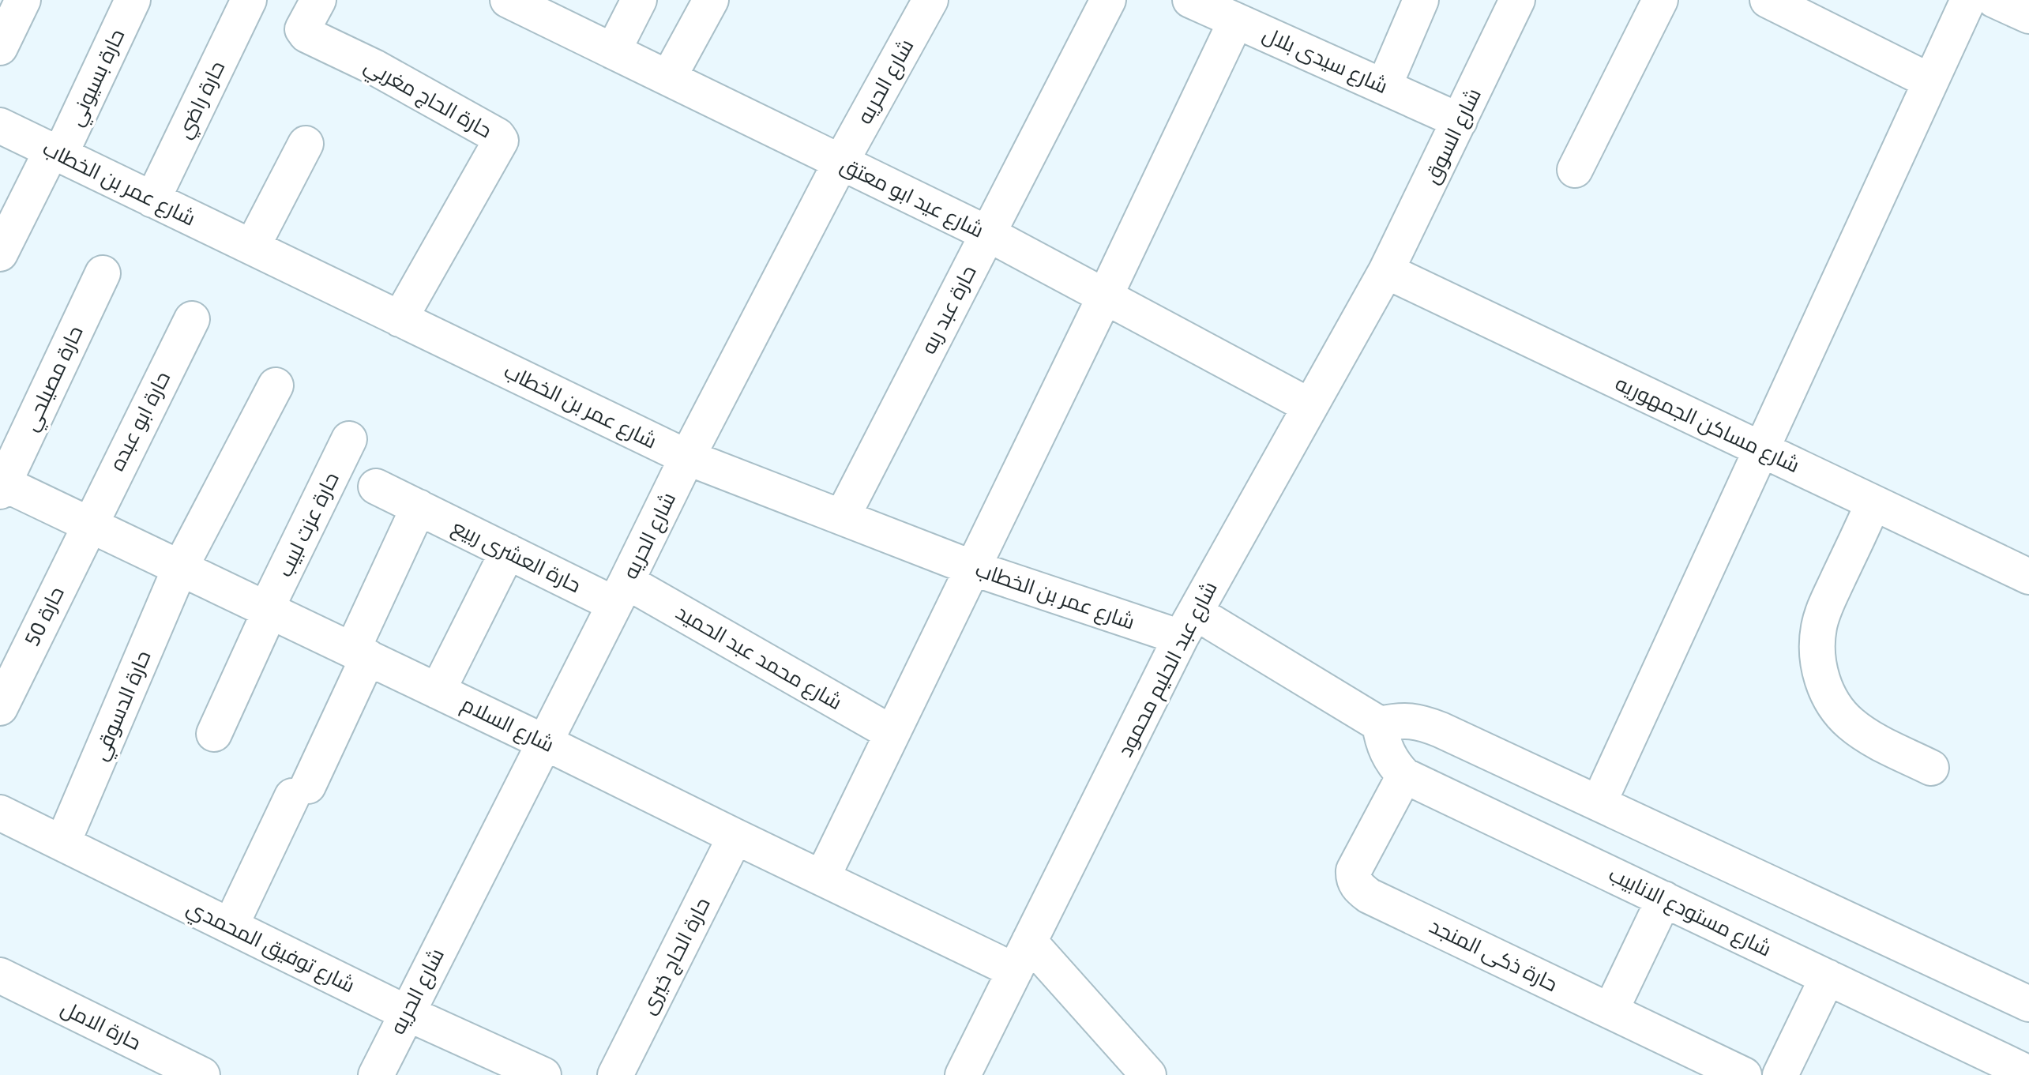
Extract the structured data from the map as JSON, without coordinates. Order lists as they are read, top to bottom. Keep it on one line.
{"streets":{"street":["شارع سيدى بلال","حارة بسيوني","شارع الحريه","حارة الحاج مغربي","حارة راضي","شارع السوق","شارع عمر بن الخطاب","شارع عيد ابو معتق","حارة عبد ربه","حارة مصيلحي","حارة ابو عبده","شارع مساكن الجمهوريه","حارة عزت لبيب","حارة العشرى ربيع","حارة 50","شارع محمد عبد الحميد","شارع عبد الحليم محمود","حارة الدسوقي","شارع السلام","شارع مستودع الانابيب","شارع توفيق المحمدي","حارة ذكى المنجد","حارة الحاج خيرى","حارة الامل"]},"crossings":[["شارع سيدى بلال","شارع السوق"],["حارة بسيوني","شارع عمر بن الخطاب"],["شارع الحريه","شارع عمر بن الخطاب"],["شارع الحريه","شارع عيد ابو معتق"],["شارع الحريه","حارة العشرى ربيع"],["شارع الحريه","شارع محمد عبد الحميد"],["شارع الحريه","شارع السلام"],["شارع الحريه","شارع توفيق المحمدي"],["حارة الحاج مغربي","شارع عمر بن الخطاب"],["حارة راضي","شارع عمر بن الخطاب"],["شارع السوق","شارع مساكن الجمهوريه"],["شارع السوق","شارع عبد الحليم محمود"],["شارع عمر بن الخطاب","حارة عبد ربه"],["شارع عمر بن الخطاب","شارع عبد الحليم محمود"],["شارع عيد ابو معتق","حارة عبد ربه"],["شارع عيد ابو معتق","شارع عبد الحليم محمود"],["حارة مصيلحي","شارع السلام"],["حارة ابو عبده","حارة 50"],["حارة ابو عبده","شارع السلام"],["شارع مساكن الجمهوريه","شارع عبد الحليم محمود"],["حارة عزت لبيب","شارع السلام"],["حارة العشرى ربيع","شارع محمد عبد الحميد"],["حارة 50","شارع السلام"],["شارع عبد الحليم محمود","شارع السلام"],["حارة الدسوقي","شارع السلام"],["حارة الدسوقي","شارع توفيق المحمدي"],["شارع السلام","حارة الحاج خيرى"],["شارع مستودع الانابيب","حارة ذكى المنجد"]]}
